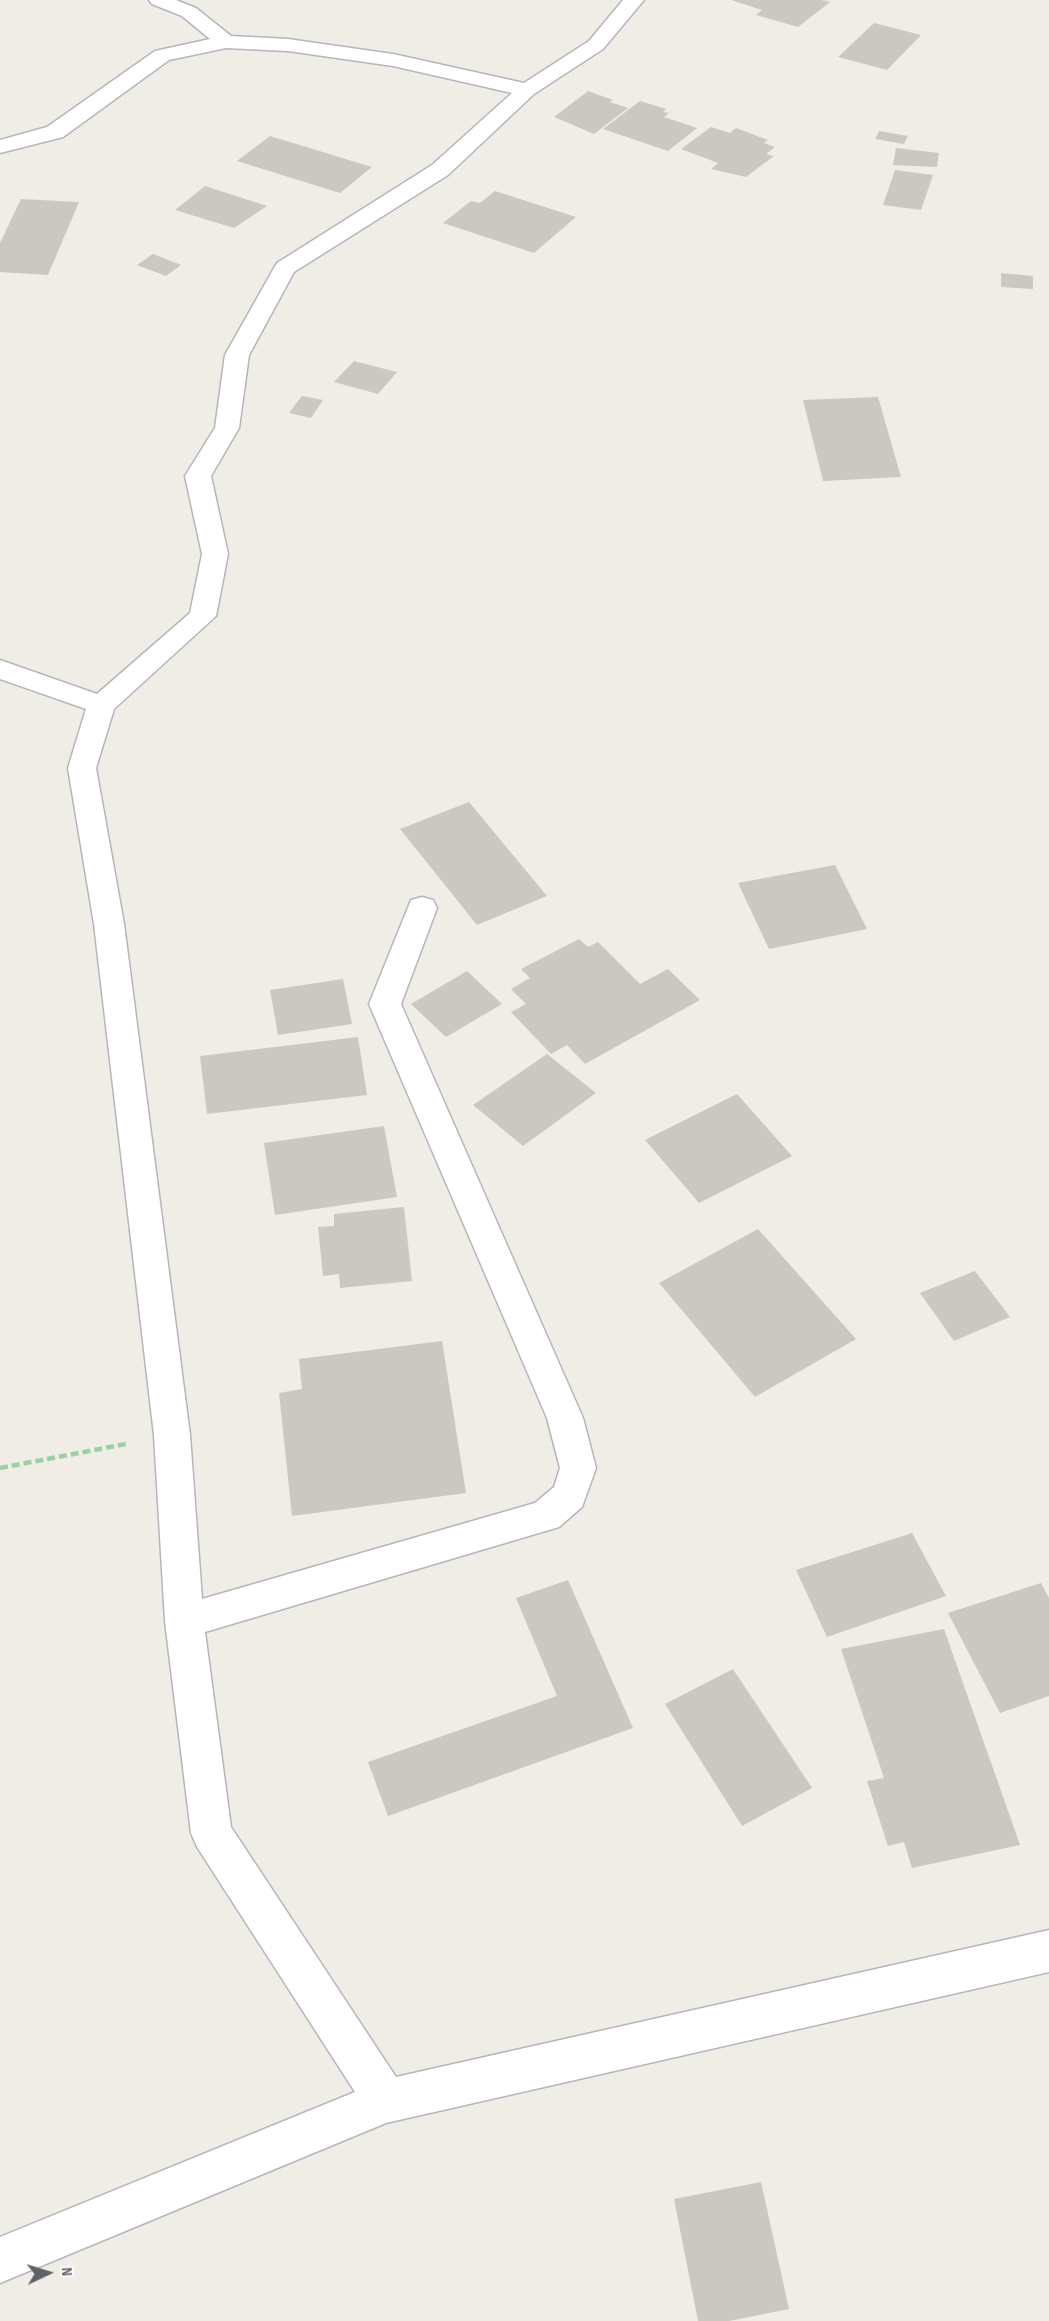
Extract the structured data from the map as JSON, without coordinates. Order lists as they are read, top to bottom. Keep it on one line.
{"north":"right"}
